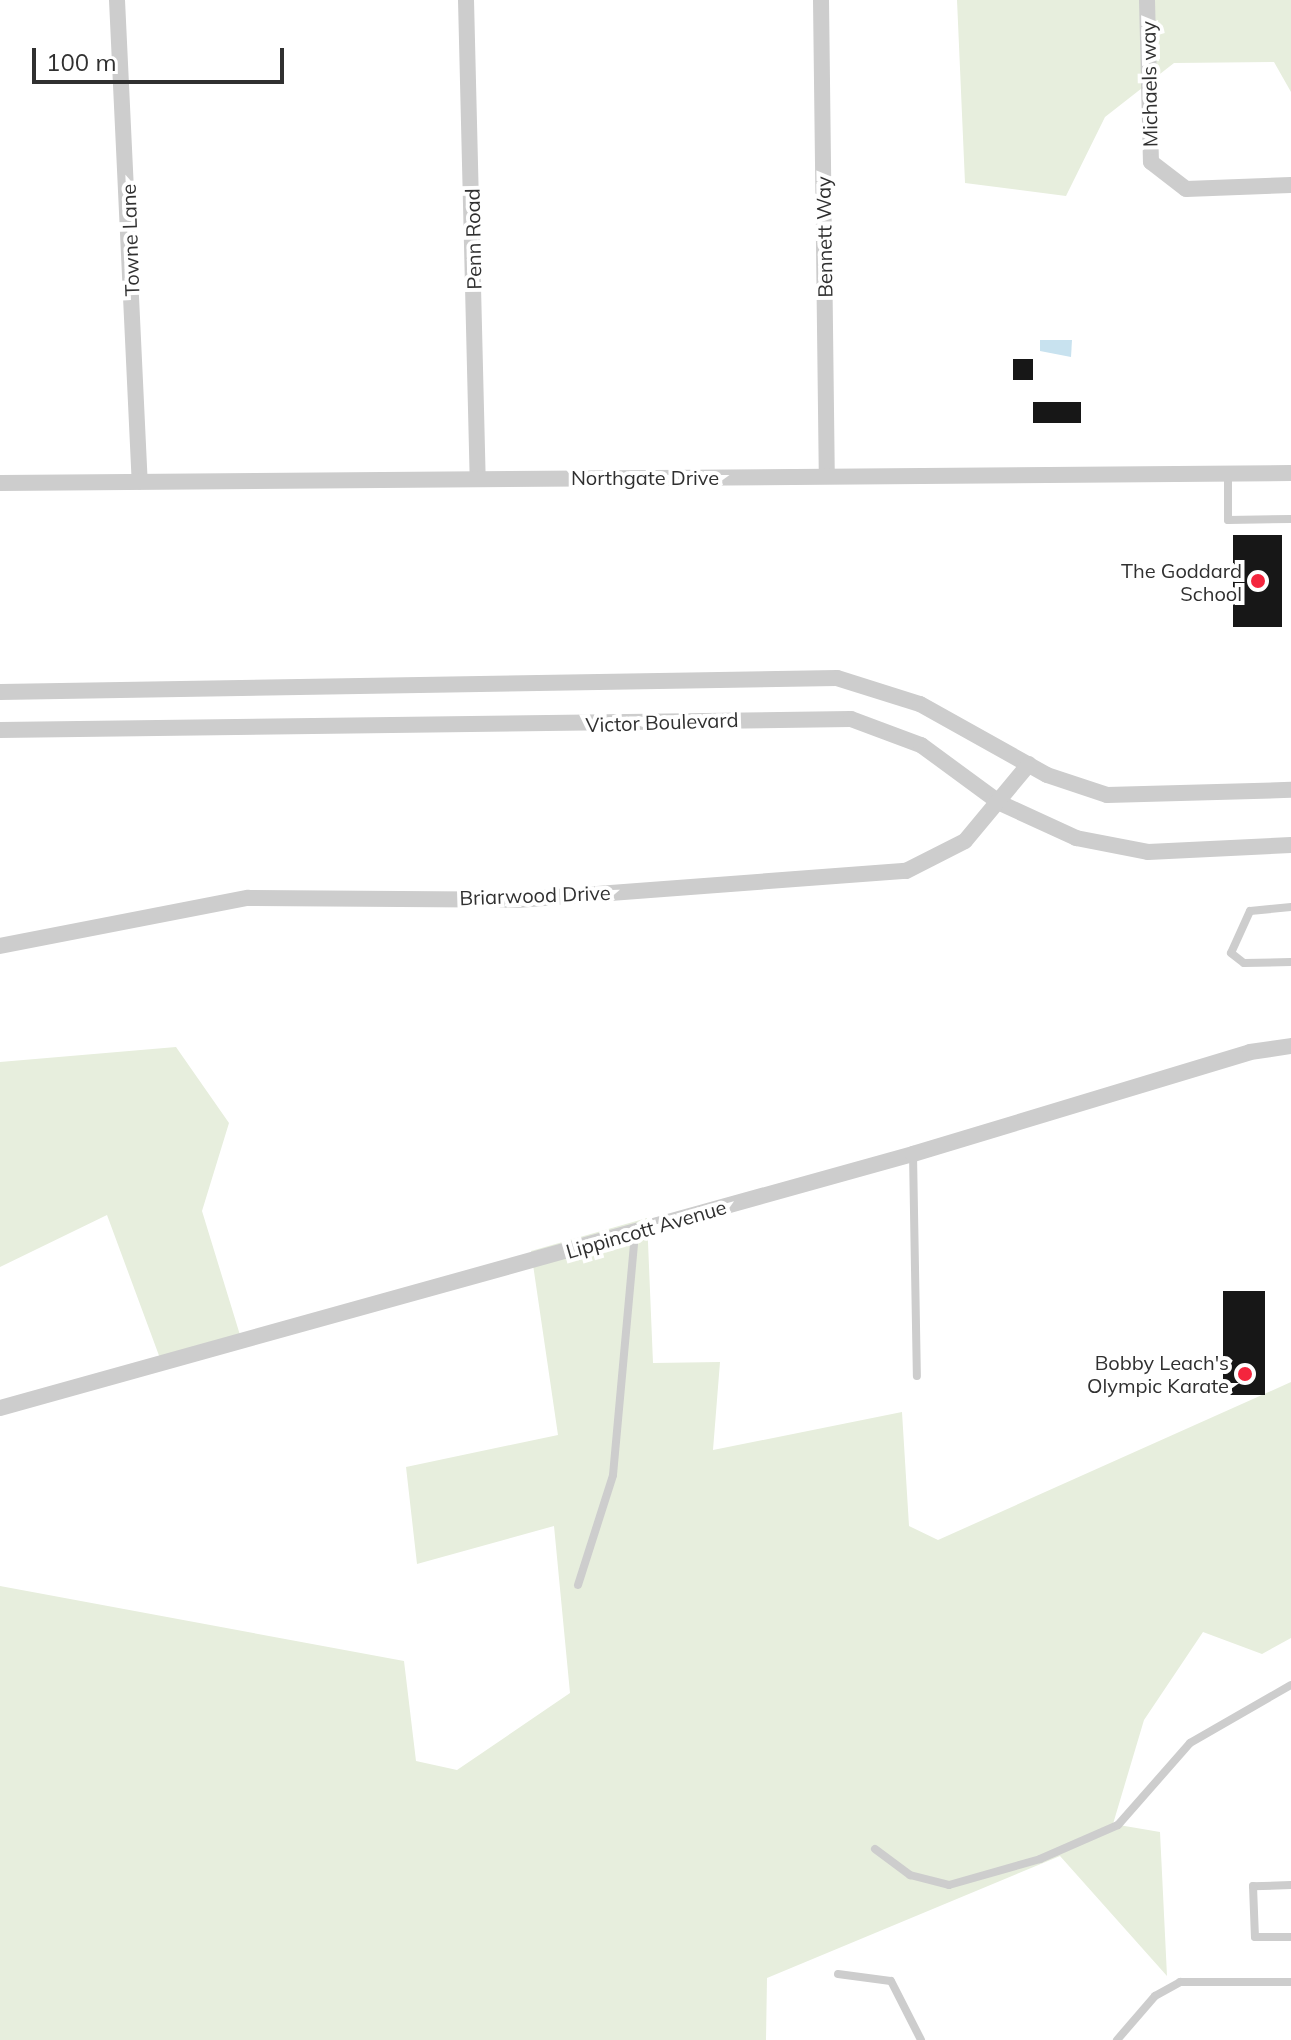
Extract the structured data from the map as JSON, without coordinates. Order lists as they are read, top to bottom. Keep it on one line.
{"streets":{"street":["Michaels way","Bennett Way","Penn Road","Towne Lane","Northgate Drive","Victor Boulevard","Briarwood Drive","Lippincott Avenue"]},"crossings":[["Bennett Way","Northgate Drive"],["Penn Road","Northgate Drive"],["Towne Lane","Northgate Drive"],["Victor Boulevard","Briarwood Drive"]],"places":["The Goddard School","Bobby Leach's Olympic Karate"],"scale_bar":"100 m"}
